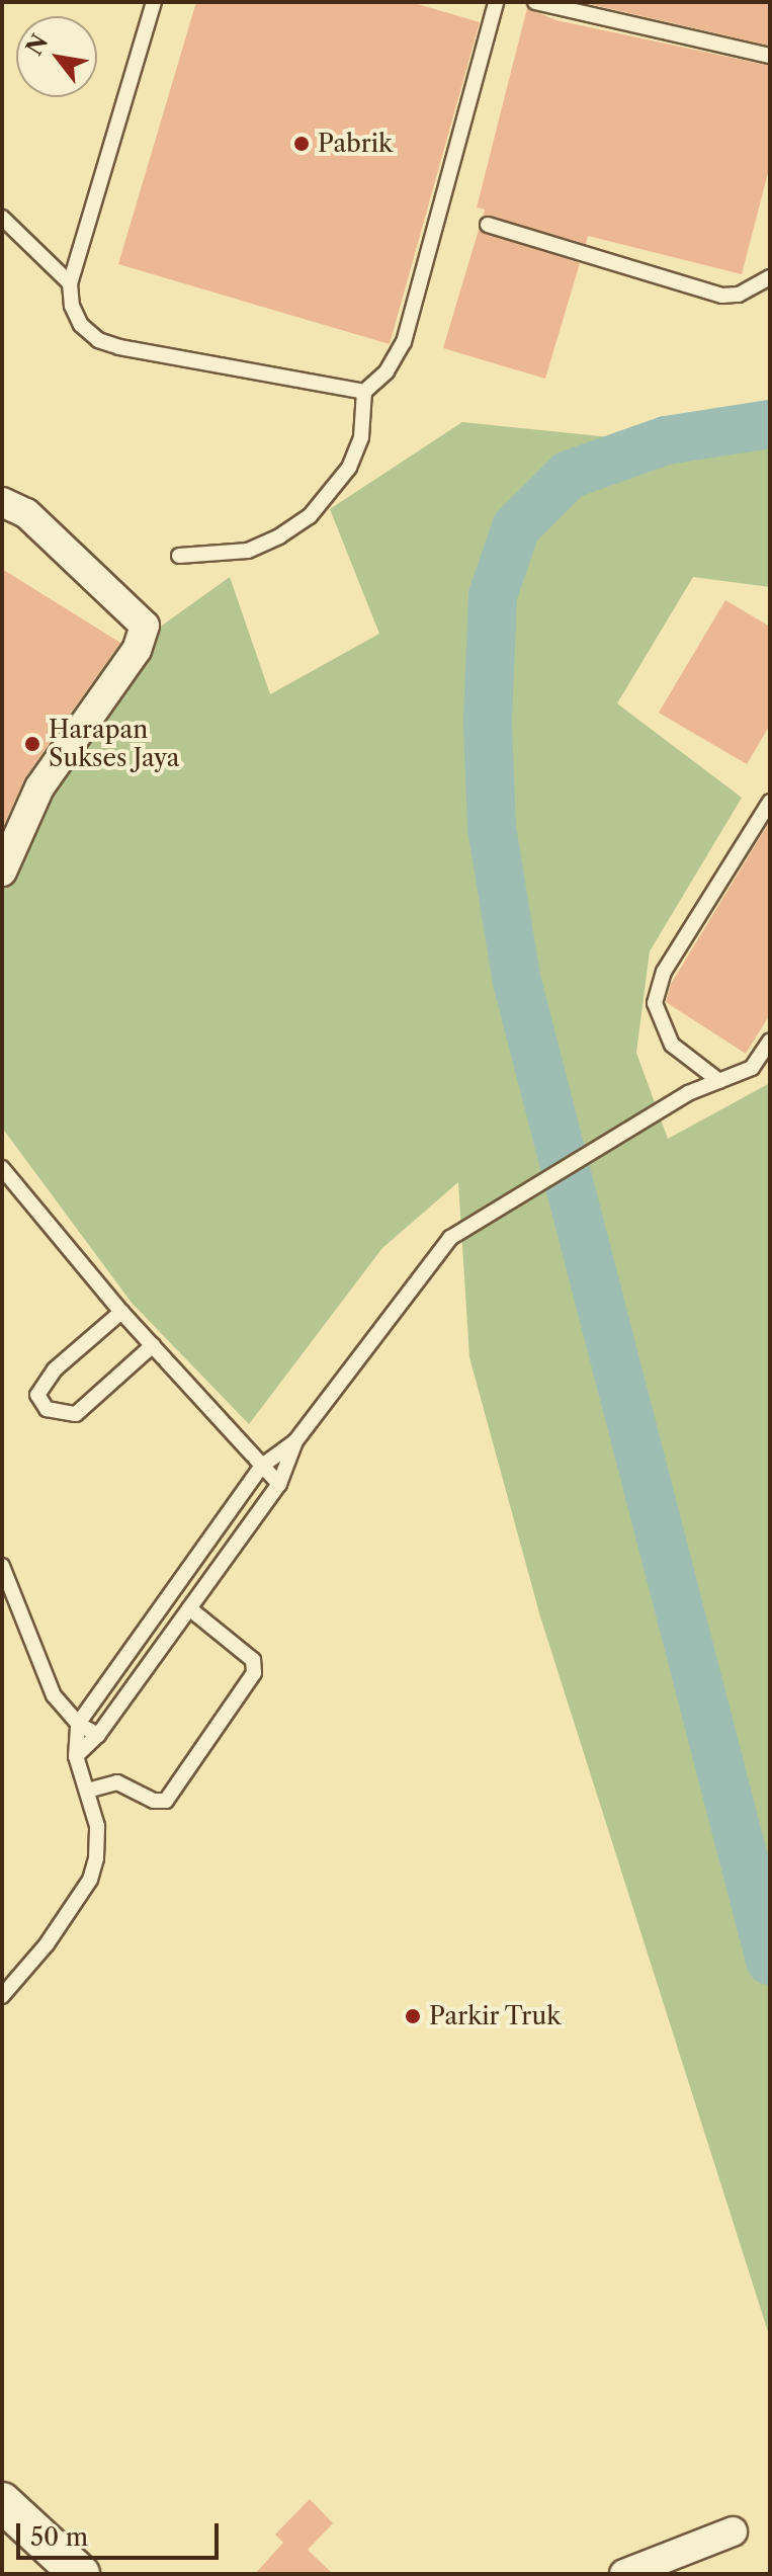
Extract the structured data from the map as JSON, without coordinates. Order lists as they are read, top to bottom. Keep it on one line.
{"places":["Pabrik","Harapan Sukses Jaya","Parkir Truk"],"scale_bar":"50 m","north":"top left"}
